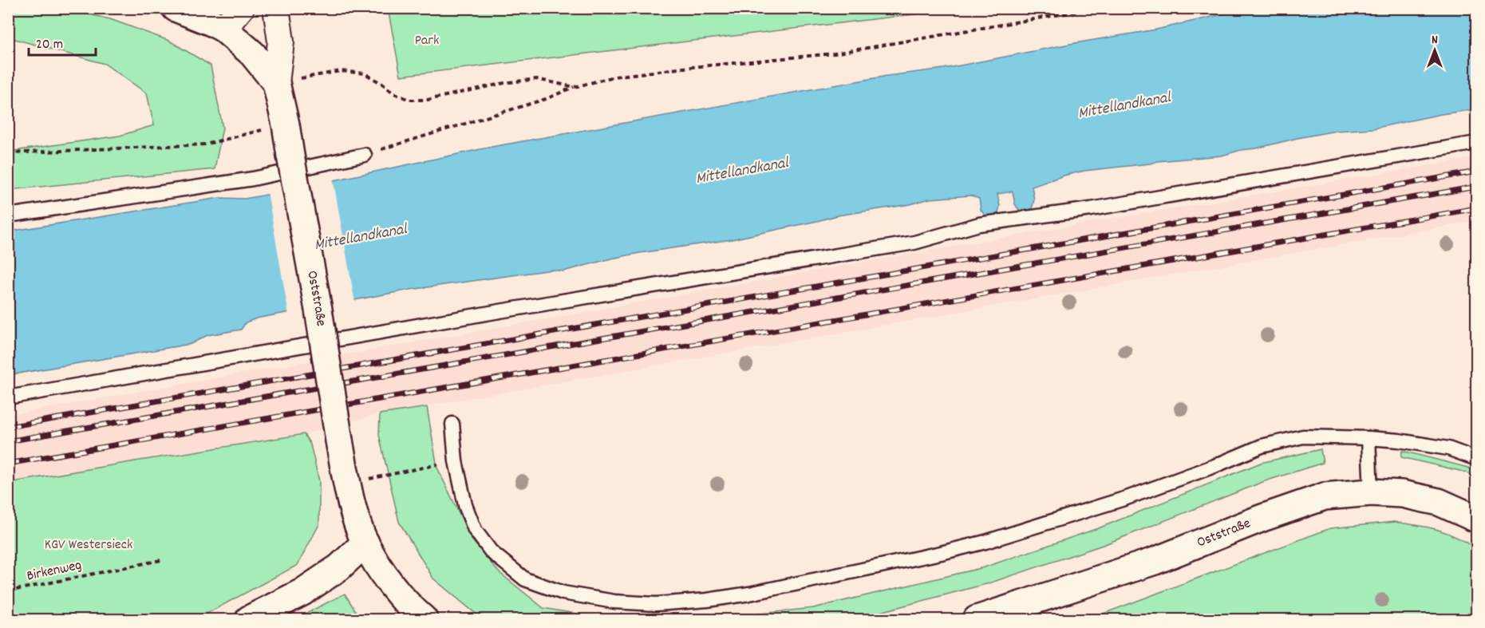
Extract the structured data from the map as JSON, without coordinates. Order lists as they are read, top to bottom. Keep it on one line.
{"streets":{"street":["Oststraße"],"path":["Birkenweg"]},"water":["Mittellandkanal"],"parks":["Park","KGV Westersieck"],"scale_bar":"20 m","north":"top"}
